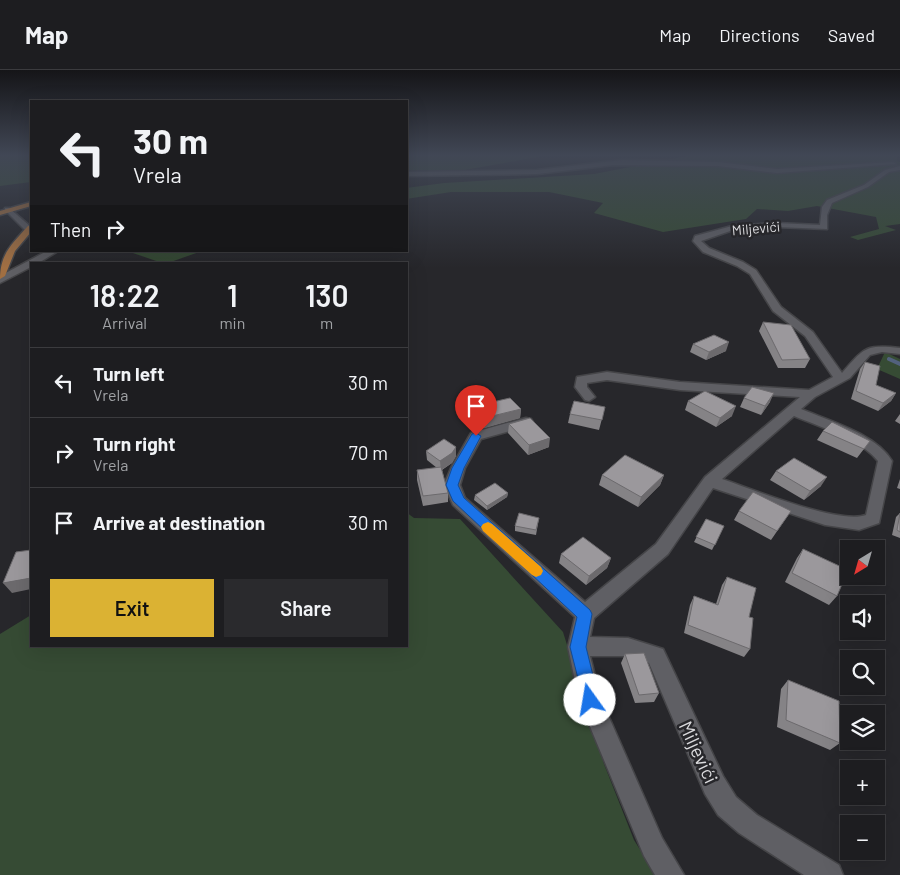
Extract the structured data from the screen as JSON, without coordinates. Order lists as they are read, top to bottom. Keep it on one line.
{"streets":{"street":["Miljevići"]},"north":"bottom left","page":{"header":"Map","nav":["Map","Directions","Saved"],"turn":["30 m","Vrela"],"then":"Then","eta":["18:22","Arrival","1","min","130","m"],"list":[{"name":"Turn left","note":"Vrela","value":"30 m"},{"name":"Turn right","note":"Vrela","value":"70 m"},{"name":"Arrive at destination","value":"30 m"}],"map_buttons":["+","−"],"buttons":["Exit","Share"]}}
